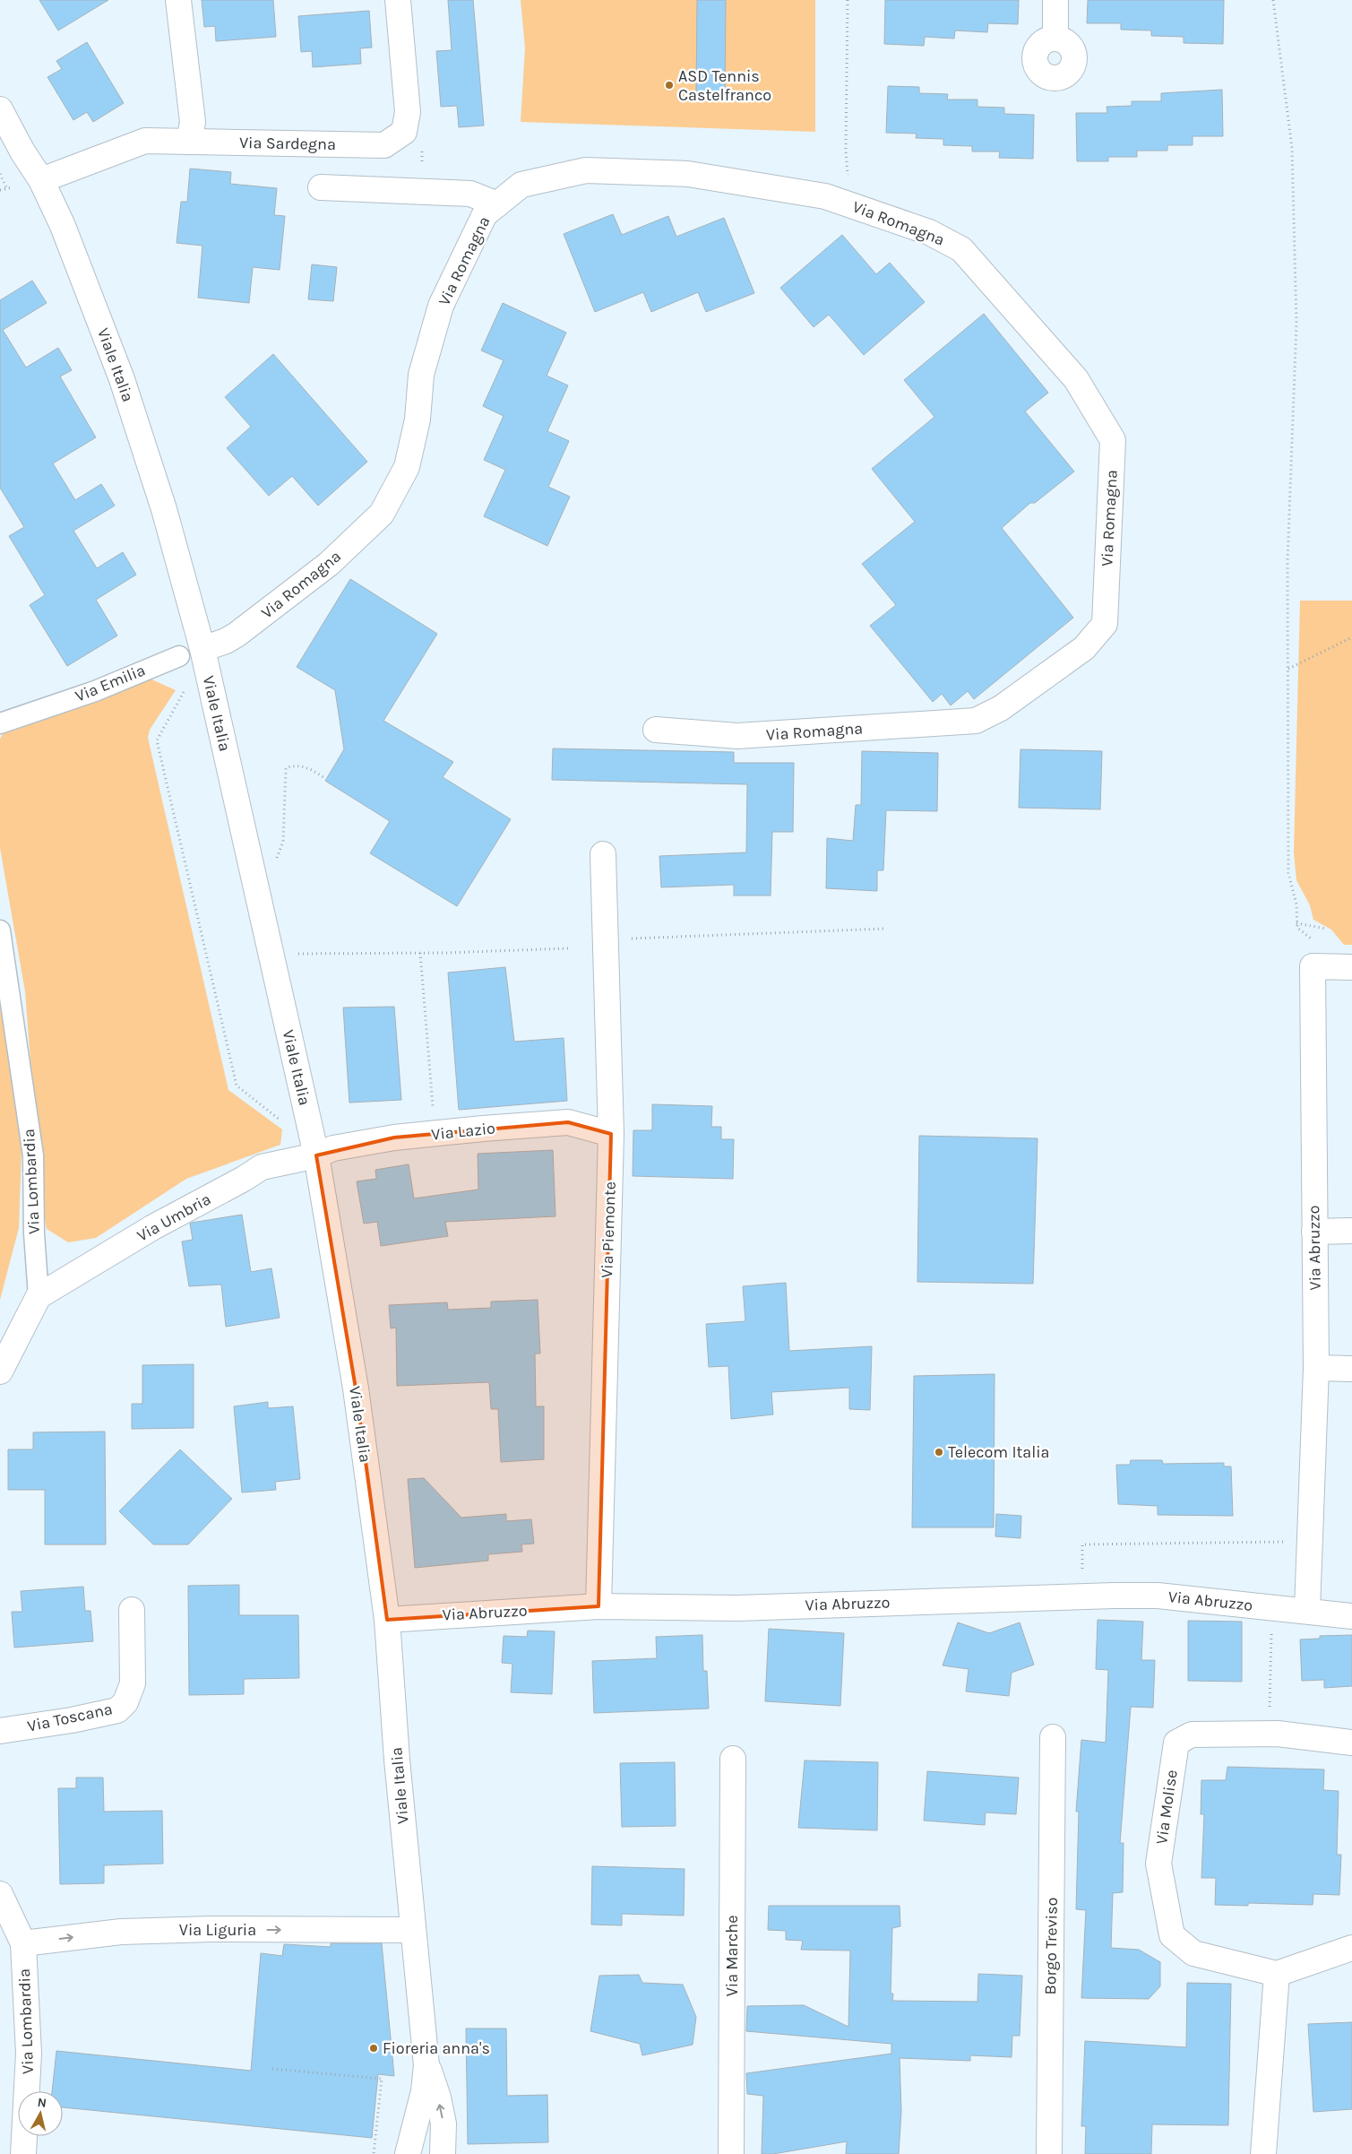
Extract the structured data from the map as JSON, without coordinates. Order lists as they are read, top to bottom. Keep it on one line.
{"streets":{"street":["Via Sardegna","Via Romagna","Viale Italia","Via Emilia","Via Lazio","Via Lombardia","Via Umbria","Via Piemonte","Via Abruzzo","Via Toscana","Via Molise","Via Liguria","Borgo Treviso","Via Marche"]},"crossings":[["Via Sardegna","Viale Italia"],["Via Romagna","Viale Italia"],["Viale Italia","Via Lazio"],["Viale Italia","Via Umbria"],["Viale Italia","Via Abruzzo"],["Viale Italia","Via Liguria"],["Via Lazio","Via Umbria"],["Via Lazio","Via Piemonte"],["Via Lombardia","Via Umbria"],["Via Lombardia","Via Liguria"],["Via Piemonte","Via Abruzzo"]],"one_way":["Via Liguria"],"places":["ASD Tennis Castelfranco","Telecom Italia","Fioreria anna's"],"north":"top"}
